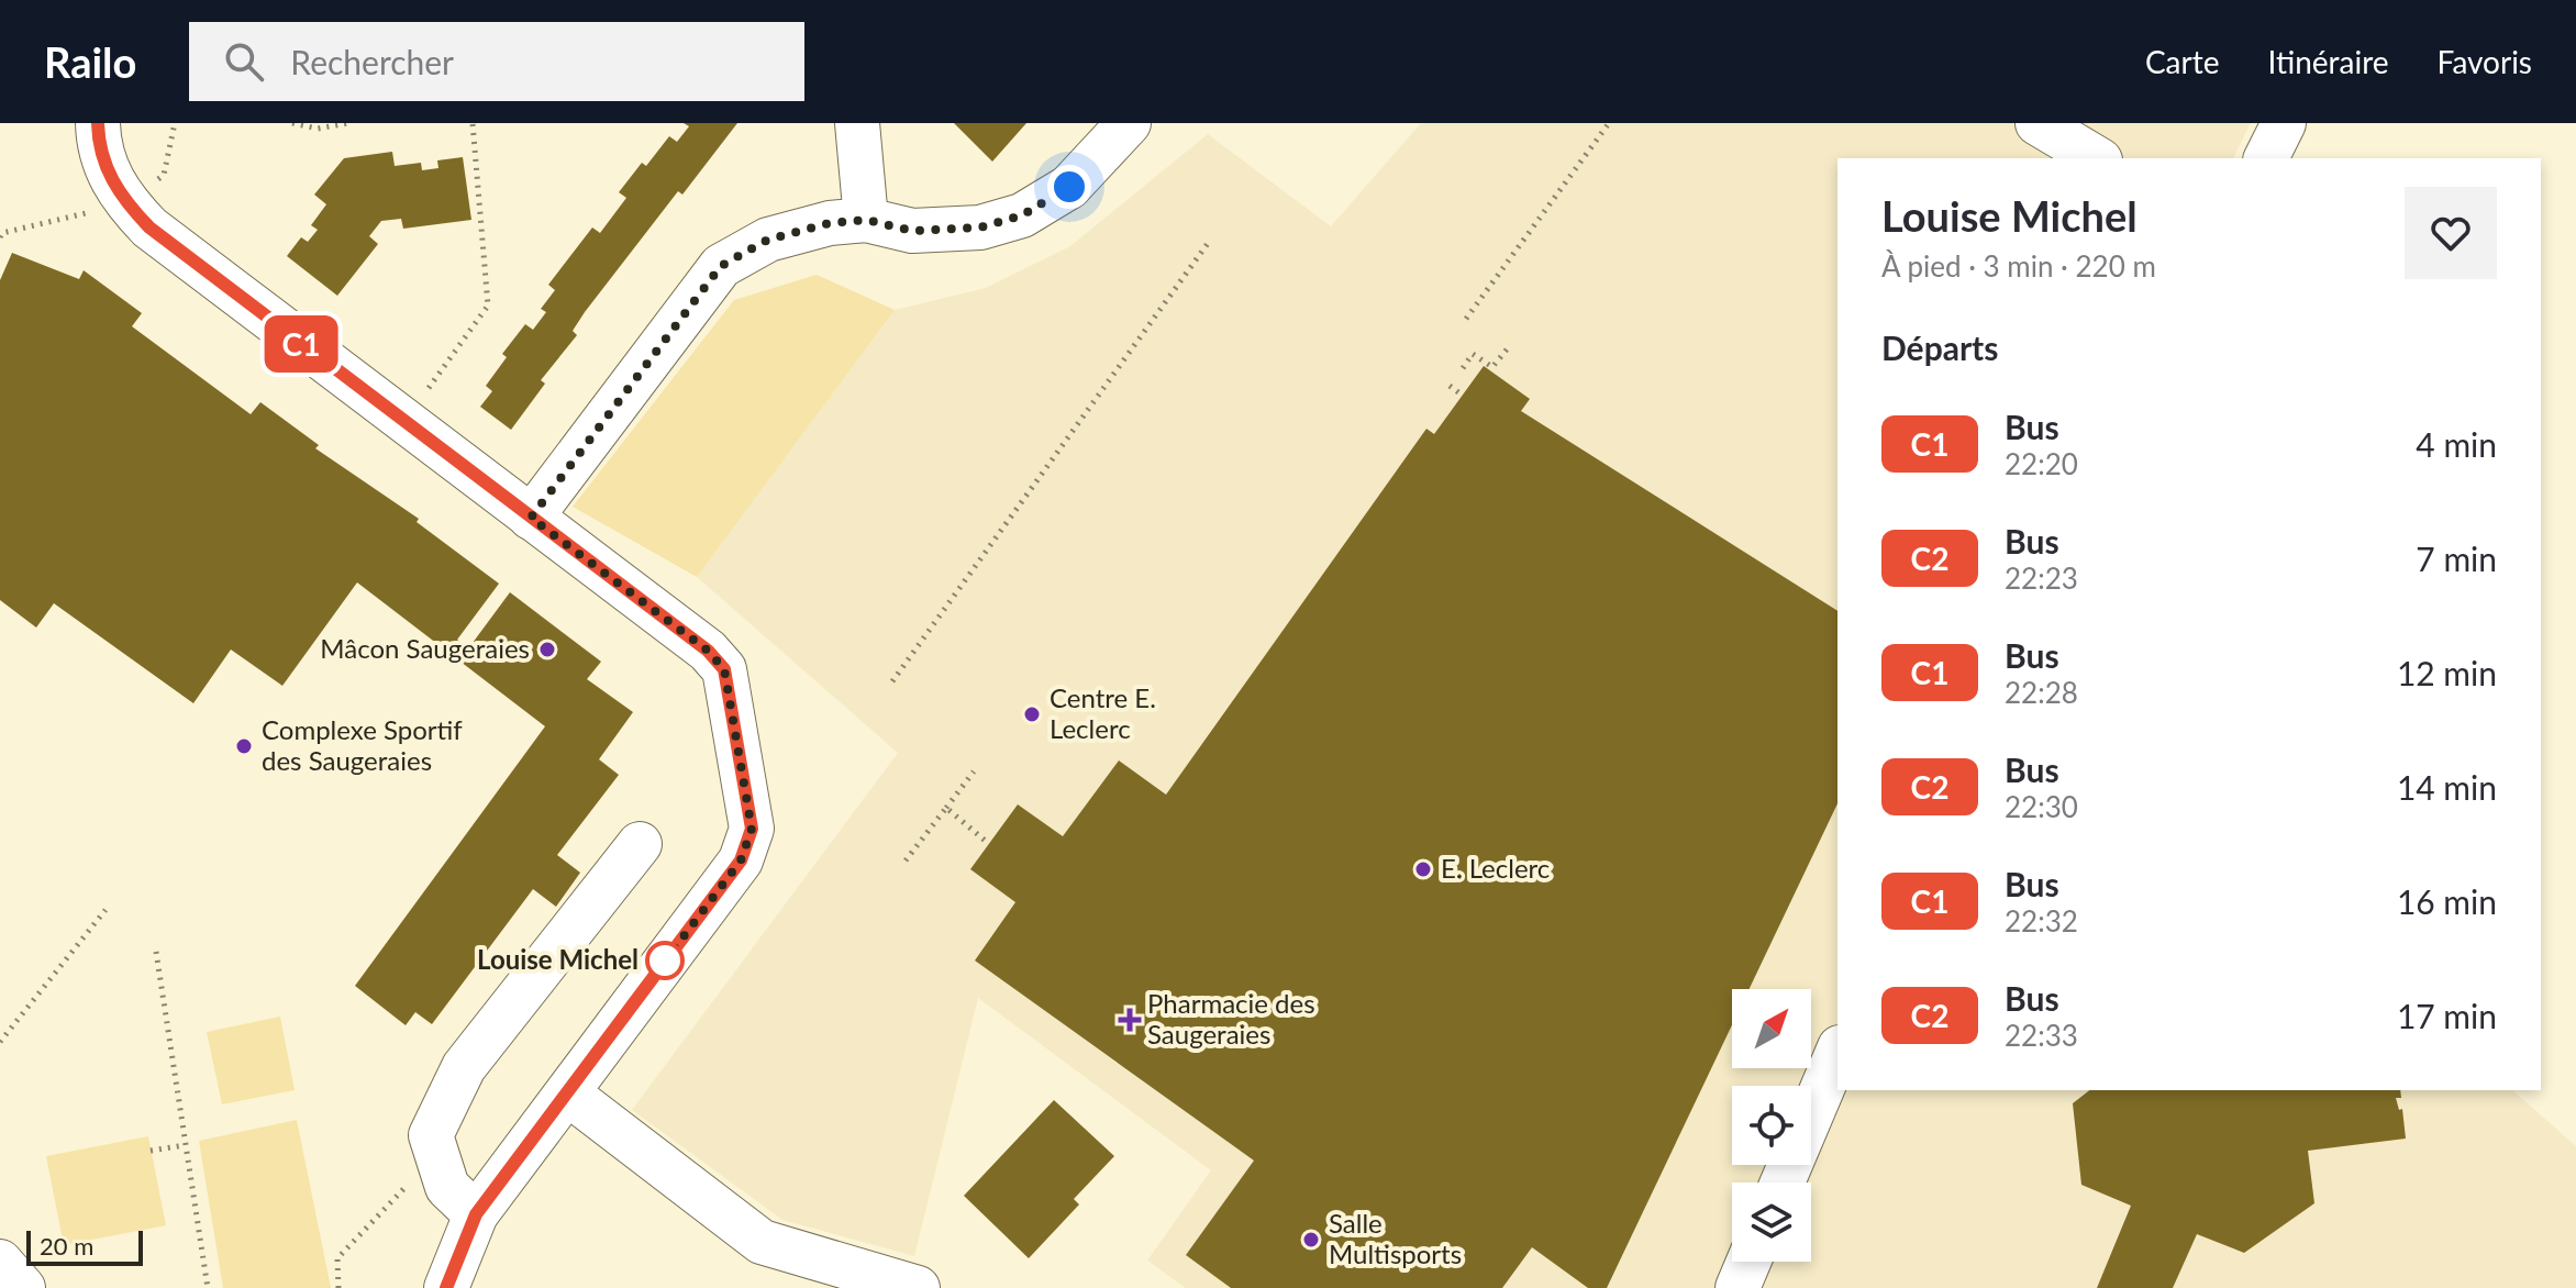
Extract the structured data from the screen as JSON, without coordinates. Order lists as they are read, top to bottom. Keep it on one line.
{"places":{"other":["Mâcon Saugeraies","Centre E. Leclerc","Complexe Sportif des Saugeraies","E. Leclerc","Louise Michel","Salle Multisports"],"health":["Pharmacie des Saugeraies"]},"lines":["bus line C1"],"scale_bar":"20 m","north":"top right","page":{"header":"Railo","search":"Rechercher","nav":["Carte","Itinéraire","Favoris"],"on_map":"C1","heading":[["Louise Michel","À pied · 3 min · 220 m"],"Départs"],"list":[{"mark":"C1","name":"Bus","note":"22:20","value":"4 min"},{"mark":"C2","name":"Bus","note":"22:23","value":"7 min"},{"mark":"C1","name":"Bus","note":"22:28","value":"12 min"},{"mark":"C2","name":"Bus","note":"22:30","value":"14 min"},{"mark":"C1","name":"Bus","note":"22:32","value":"16 min"},{"mark":"C2","name":"Bus","note":"22:33","value":"17 min"}],"scale":"20 m"}}
